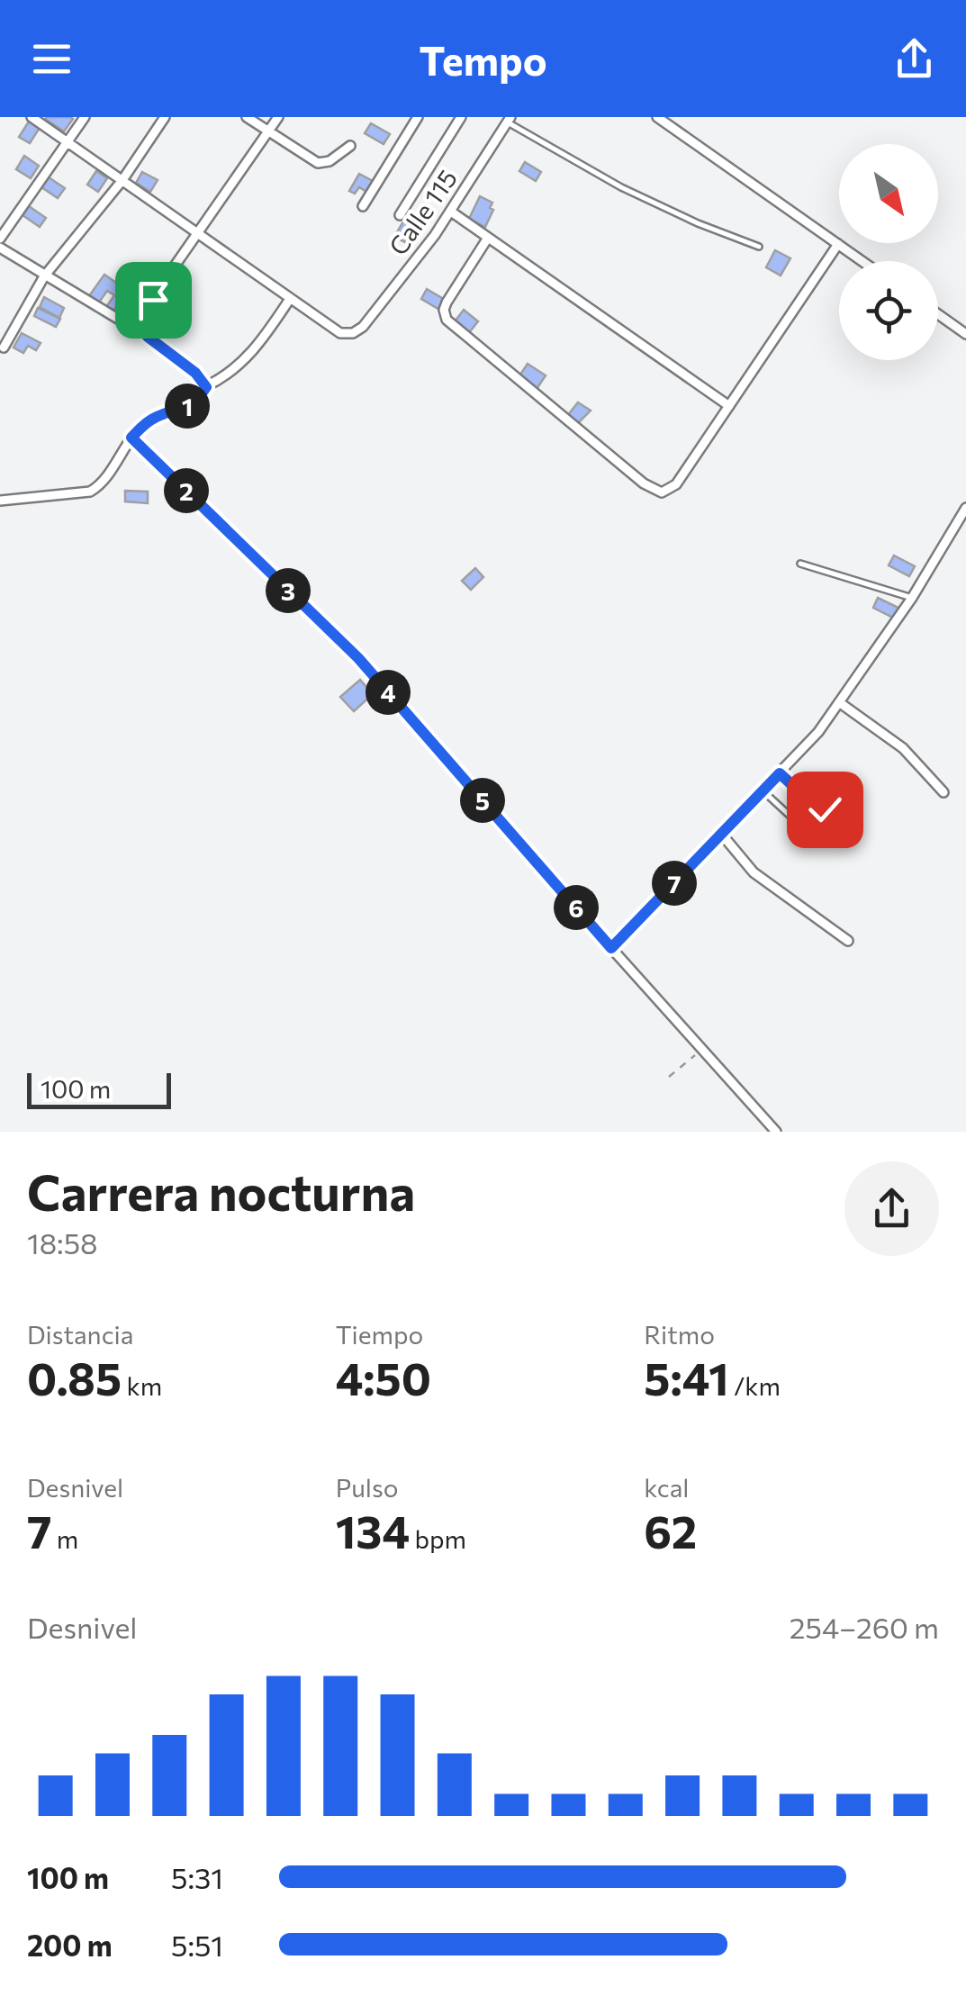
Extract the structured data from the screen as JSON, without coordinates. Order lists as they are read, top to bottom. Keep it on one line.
{"streets":{"street":["Calle 115"]},"scale_bar":"100 m","north":"bottom right","page":{"header":"Tempo","pins":["1","2","3","4","5","7","6"],"scale":"100 m","heading":["Carrera nocturna","18:58"],"stats":[["Distancia","0.85 km"],["Tiempo","4:50"],["Ritmo","5:41 /km"],["Desnivel","7 m"],["Pulso","134 bpm"],["kcal","62"]],"chart":["Desnivel","254–260 m"],"list":[{"name":"100 m","note":"5:31"},{"name":"200 m","note":"5:51"}]}}
